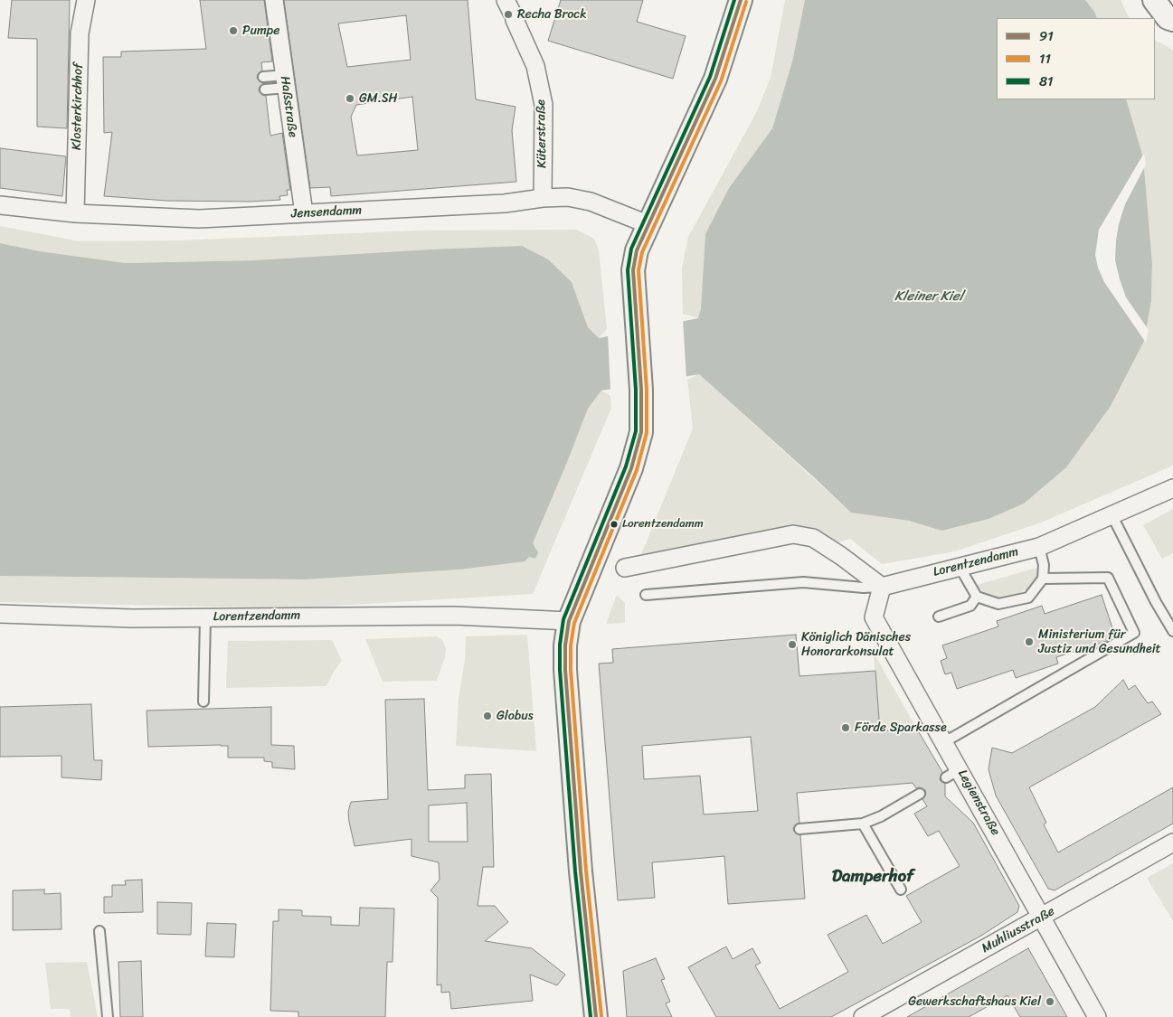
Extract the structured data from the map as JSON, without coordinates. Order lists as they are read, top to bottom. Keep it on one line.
{"streets":{"street":["Klosterkirchhof","Haßstraße","Küterstraße","Jensendamm","Lorentzendamm","Legienstraße","Muhliusstraße"]},"crossings":[["Klosterkirchhof","Jensendamm"],["Haßstraße","Jensendamm"],["Küterstraße","Jensendamm"],["Lorentzendamm","Legienstraße"],["Legienstraße","Muhliusstraße"]],"districts":["Damperhof"],"water":["Kleiner Kiel"],"places":["Recha Brock","Pumpe","GM.SH","Lorentzendamm","Ministerium für Justiz und Gesundheit","Königlich Dänisches Honorarkonsulat","Globus","Förde Sparkasse","Gewerkschaftshaus Kiel"],"lines":["transit line 91","transit line 81","transit line 11"],"legend":["91","11","81"]}
